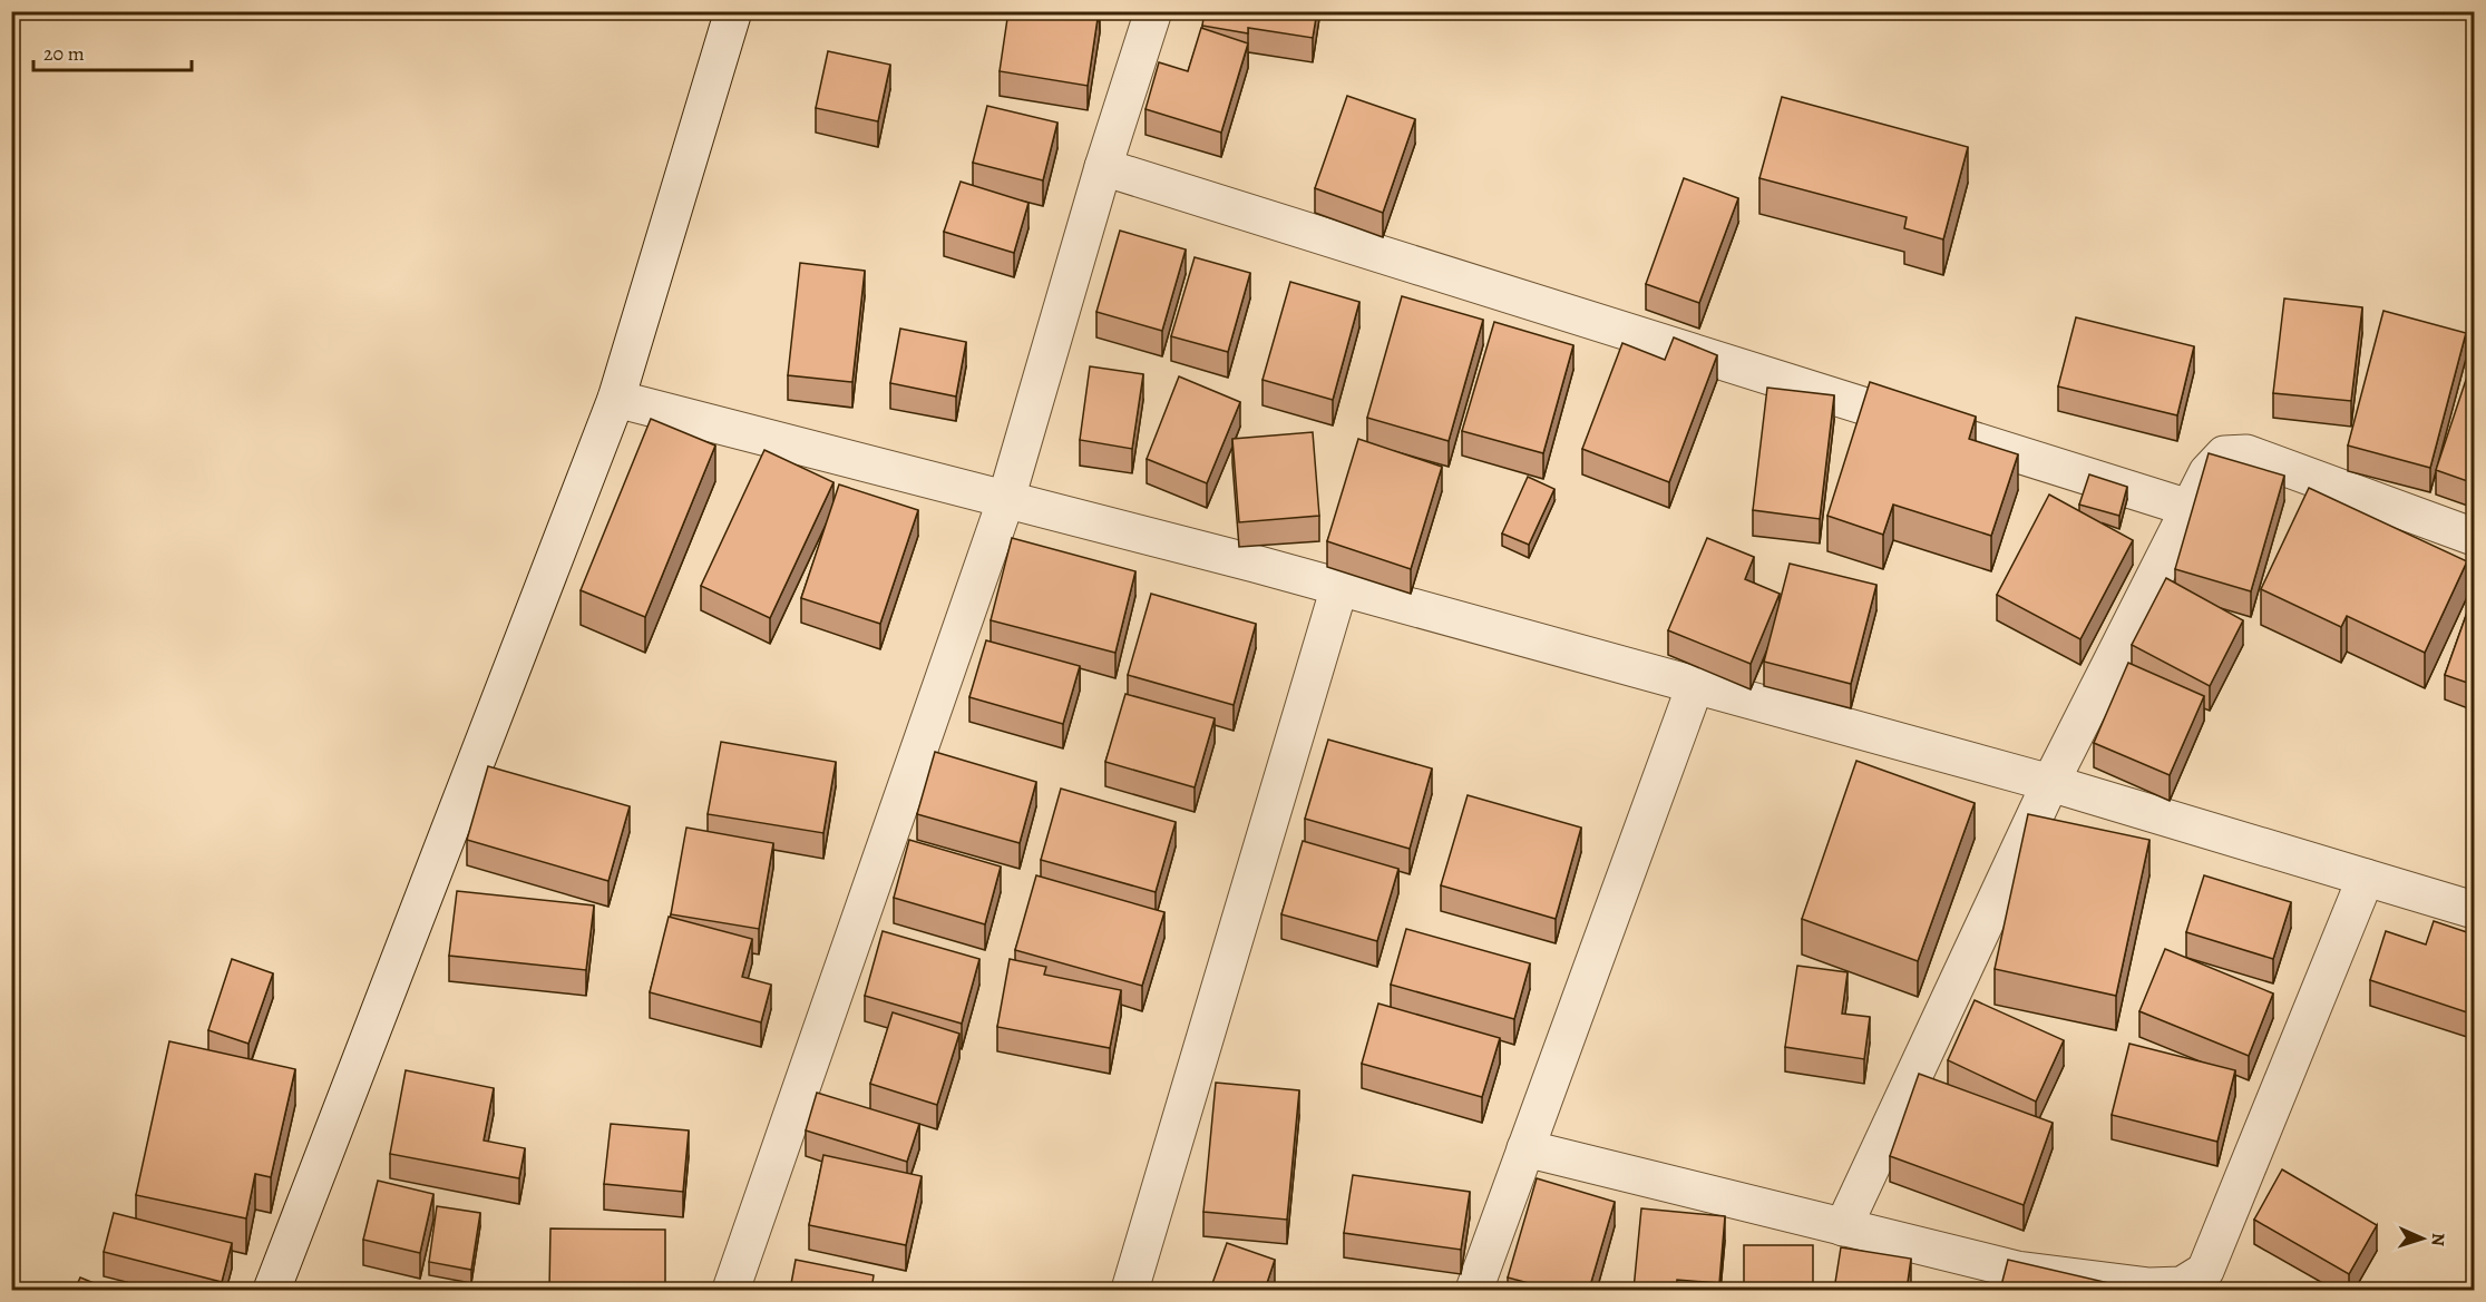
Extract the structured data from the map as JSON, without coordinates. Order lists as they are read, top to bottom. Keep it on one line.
{"scale_bar":"20 m","north":"right"}
